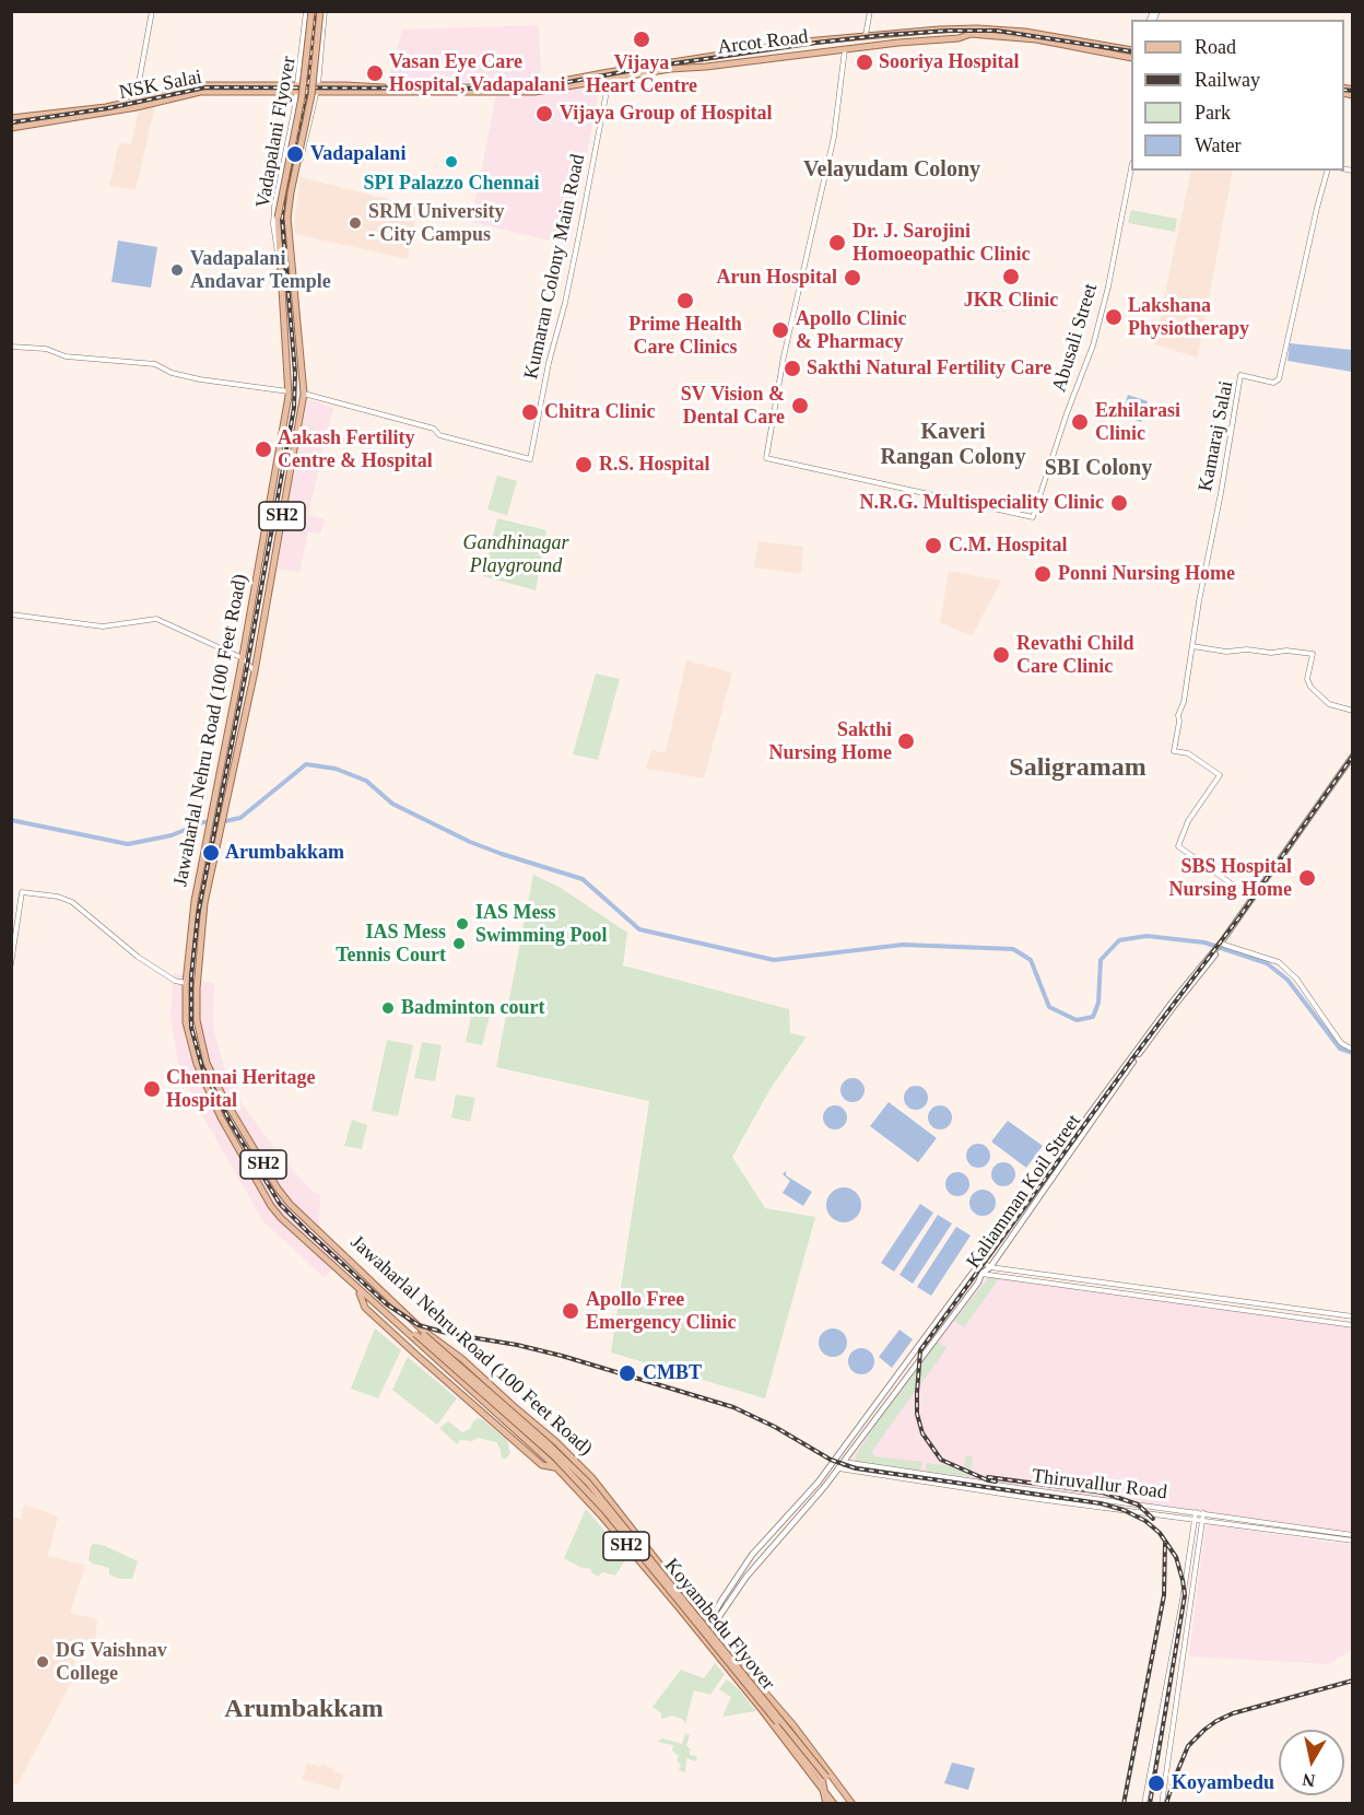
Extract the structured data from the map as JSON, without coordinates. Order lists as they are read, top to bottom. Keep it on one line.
{"streets":{"main road":["Arcot Road","NSK Salai","Vadapalani Flyover","SH2","Jawaharlal Nehru Road (100 Feet Road)","Kaliamman Koil Street","Koyambedu Flyover"],"street":["Kumaran Colony Main Road","Abusali Street","Kamaraj Salai","Thiruvallur Road"]},"crossings":[["Arcot Road","NSK Salai"],["Arcot Road","Kumaran Colony Main Road"],["Arcot Road","Abusali Street"],["Arcot Road","Jawaharlal Nehru Road (100 Feet Road)"],["NSK Salai","Jawaharlal Nehru Road (100 Feet Road)"],["Vadapalani Flyover","Jawaharlal Nehru Road (100 Feet Road)"],["Kumaran Colony Main Road","Jawaharlal Nehru Road (100 Feet Road)"],["Kamaraj Salai","Kaliamman Koil Street"],["Jawaharlal Nehru Road (100 Feet Road)","Kaliamman Koil Street"],["Jawaharlal Nehru Road (100 Feet Road)","Koyambedu Flyover"],["Kaliamman Koil Street","Thiruvallur Road"]],"districts":["Velayudam Colony","Kaveri Rangan Colony","SBI Colony","Saligramam","Arumbakkam"],"parks":["Gandhinagar Playground"],"places":["Vijaya Heart Centre","Sooriya Hospital","Vasan Eye Care Hospital, Vadapalani","Vijaya Group of Hospital","Vadapalani","SPI Palazzo Chennai","SRM University - City Campus","Dr. J. Sarojini Homoeopathic Clinic","Vadapalani Andavar Temple","JKR Clinic","Arun Hospital","Prime Health Care Clinics","Lakshana Physiotherapy","Apollo Clinic & Pharmacy","Sakthi Natural Fertility Care","SV Vision & Dental Care","Chitra Clinic","Ezhilarasi Clinic","Aakash Fertility Centre & Hospital","R.S. Hospital","N.R.G. Multispeciality Clinic","C.M. Hospital","Ponni Nursing Home","Revathi Child Care Clinic","Sakthi Nursing Home","Arumbakkam","SBS Hospital Nursing Home","IAS Mess Swimming Pool","IAS Mess Tennis Court","Badminton court","Chennai Heritage Hospital","Apollo Free Emergency Clinic","CMBT","DG Vaishnav College","Koyambedu"],"legend":["Road","Railway","Park","Water"],"north":"bottom"}
